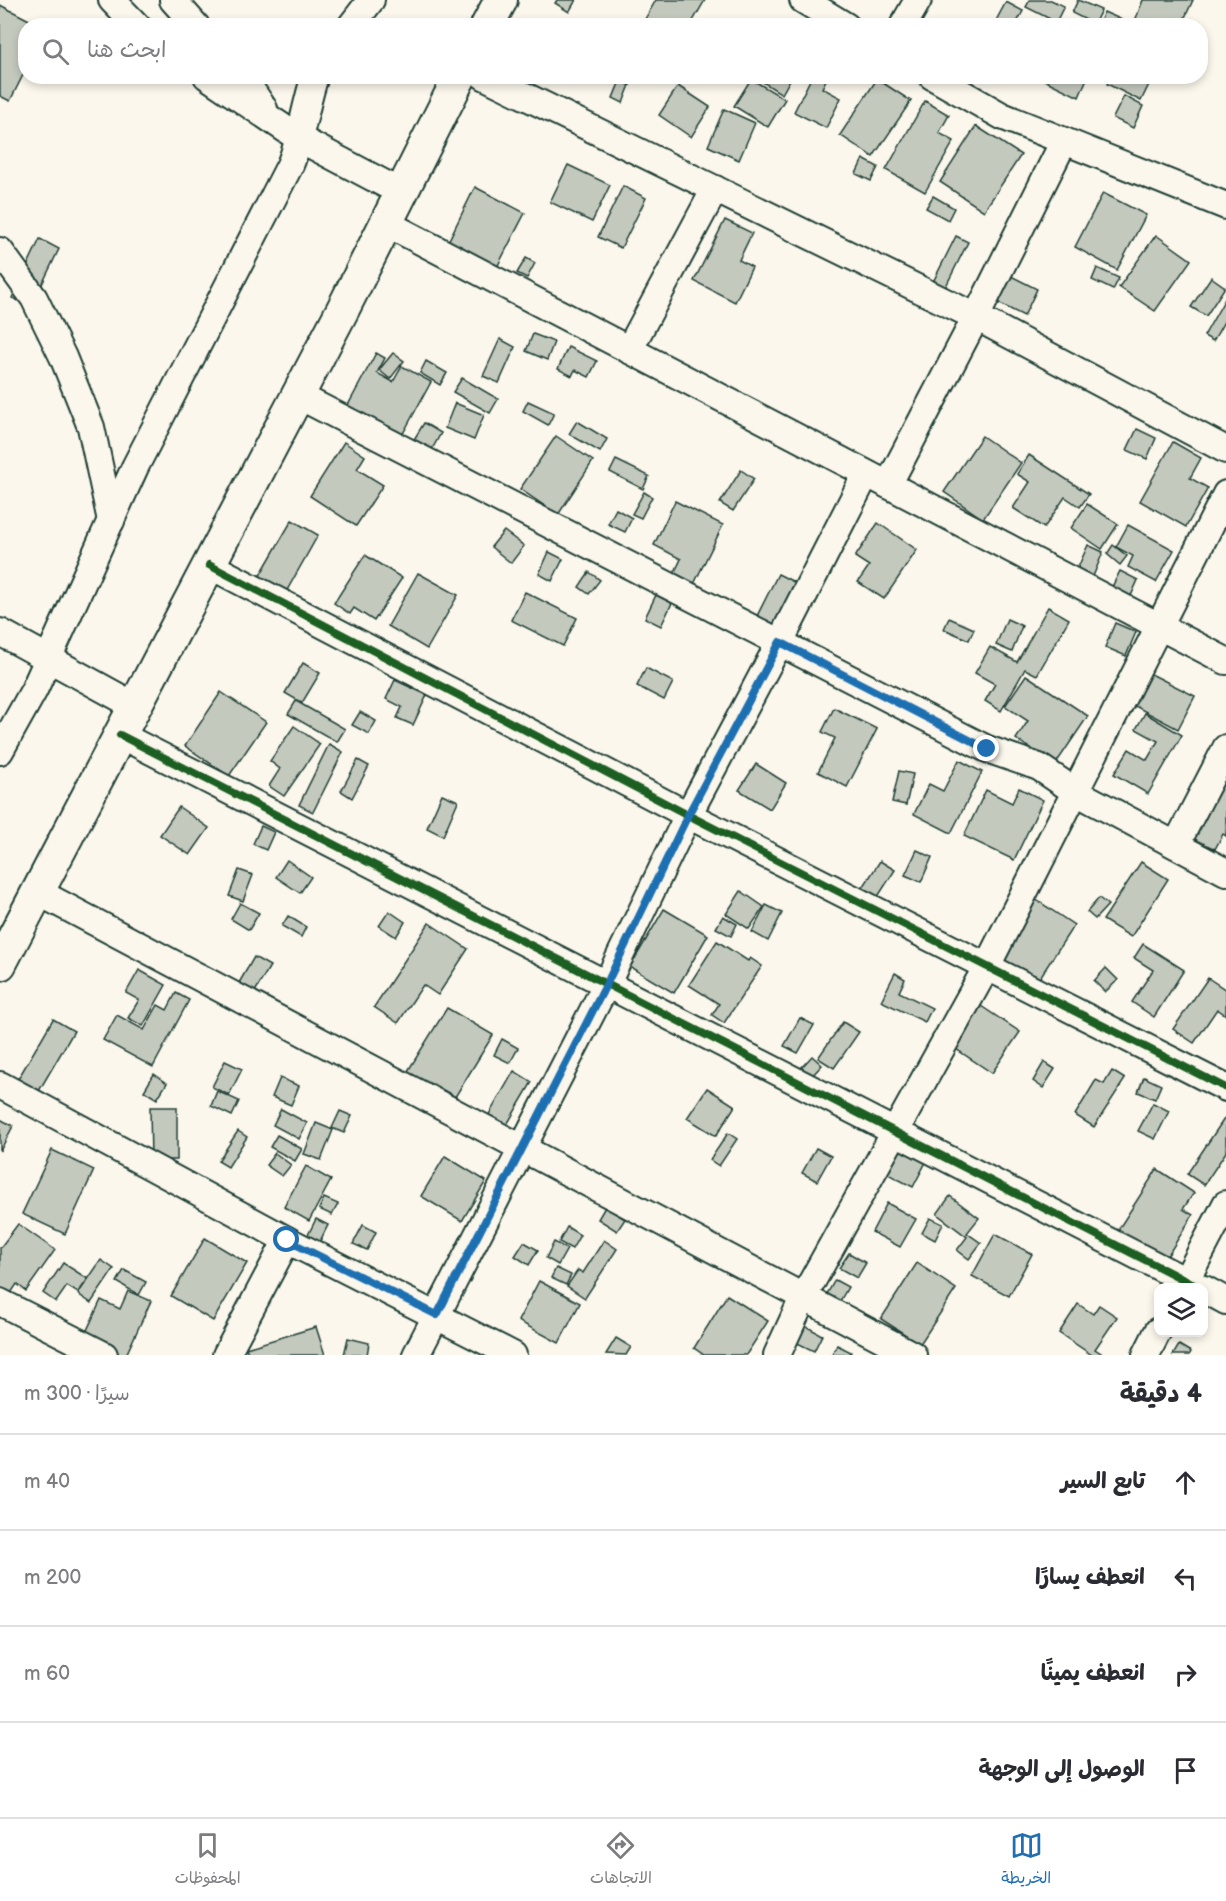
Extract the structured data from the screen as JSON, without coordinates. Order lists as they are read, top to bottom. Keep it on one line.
{"page":{"search":"ابحث هنا","heading":["4 دقيقة","سيرًا · 300 m"],"list":[["تابع السير","40 m"],["انعطف يسارًا","200 m"],["انعطف يمينًا","60 m"],"الوصول إلى الوجهة"],"nav":["الخريطة","الاتجاهات","المحفوظات"]}}
